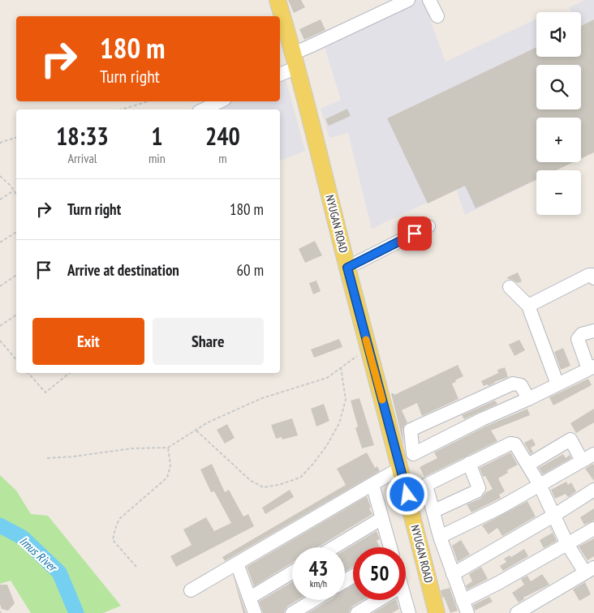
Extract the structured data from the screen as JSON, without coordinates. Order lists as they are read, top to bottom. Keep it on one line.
{"streets":{"main road":["NYUGAN ROAD"]},"water":["Imus River"],"page":{"map_buttons":["+","−"],"turn":["180 m","Turn right"],"eta":["18:33","Arrival","1","min","240","m"],"list":[{"name":"Turn right","value":"180 m"},{"name":"Arrive at destination","value":"60 m"}],"buttons":["Exit","Share"],"speed":"43 km/h","limit":"50"}}
